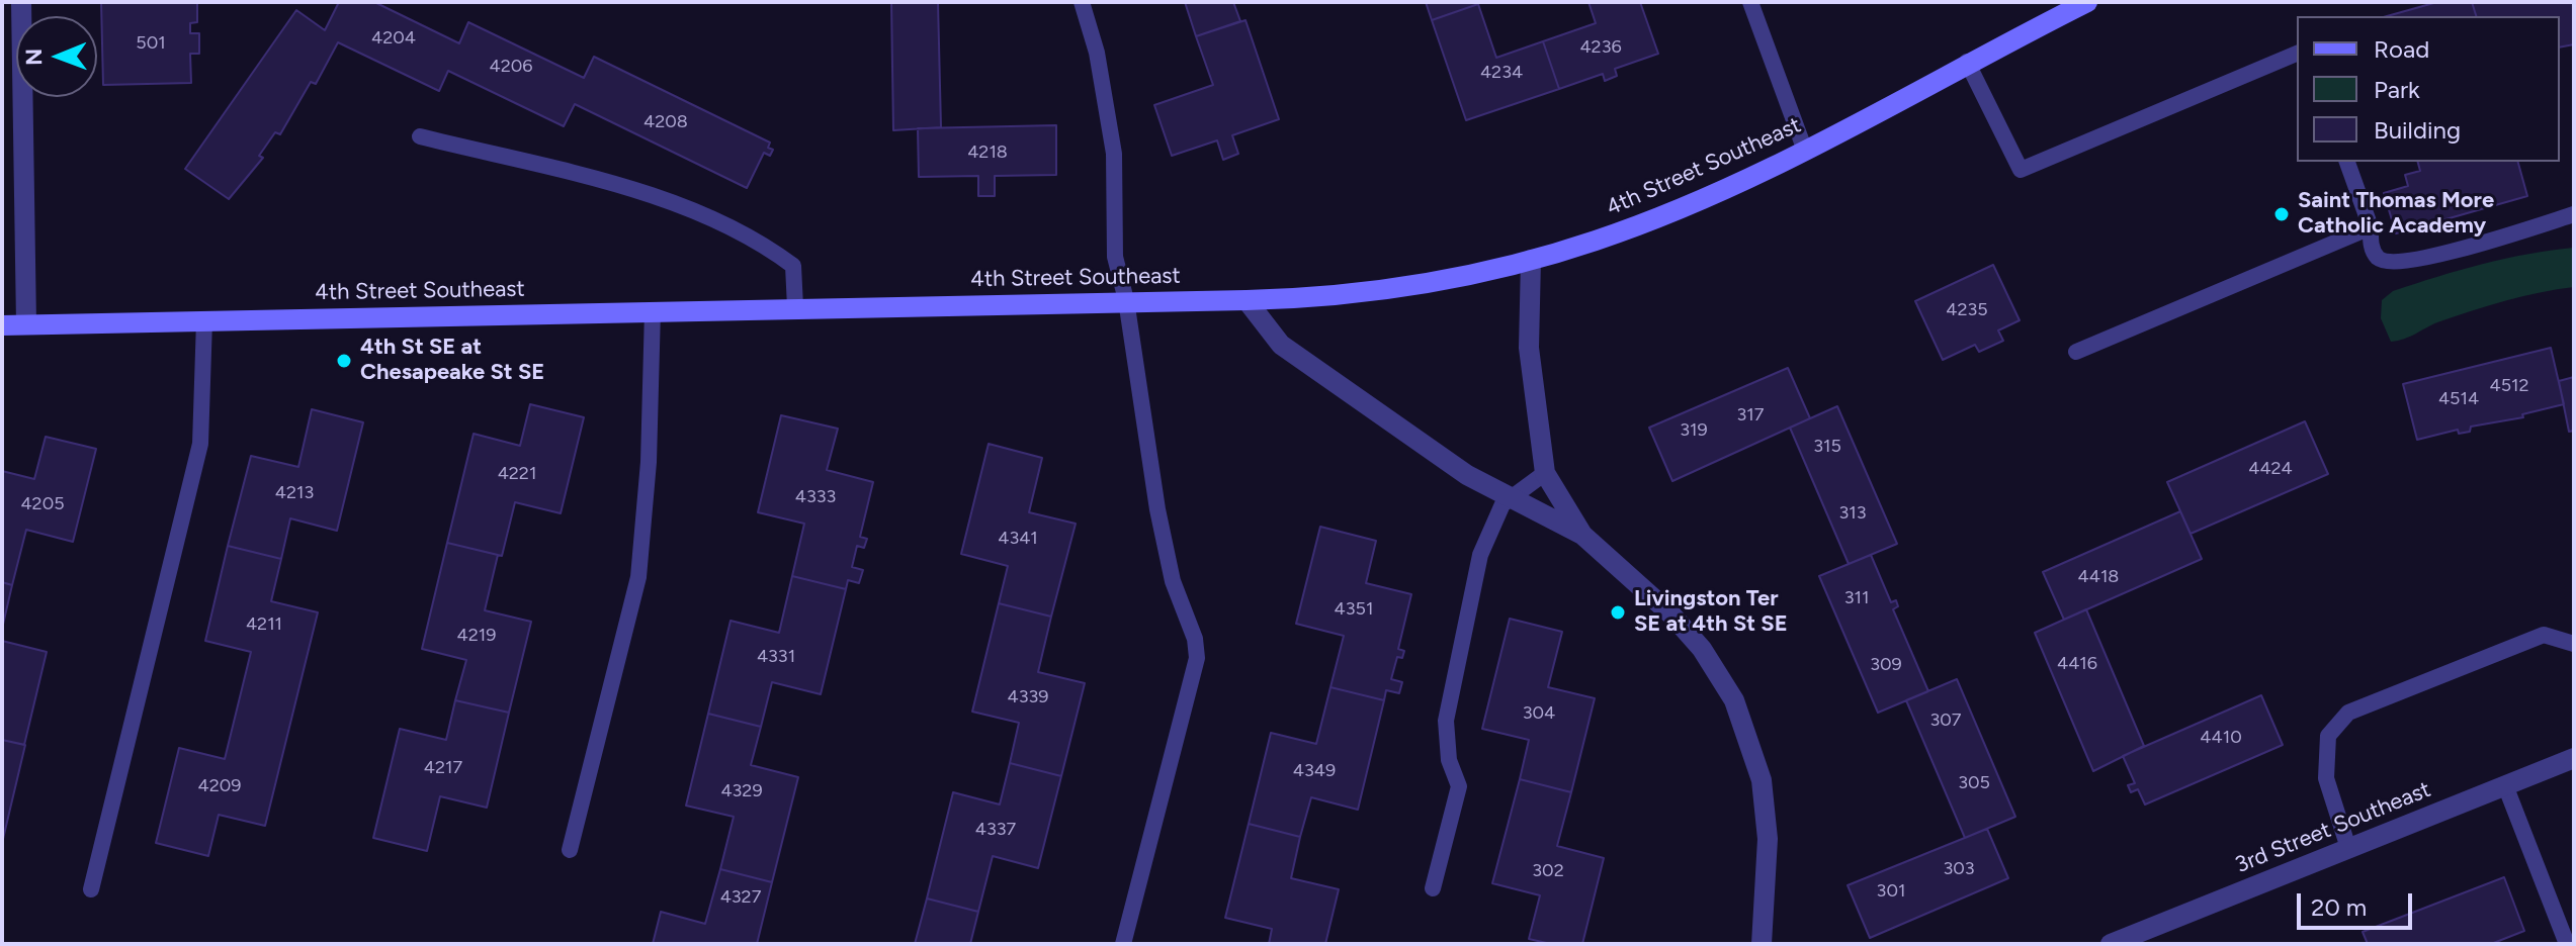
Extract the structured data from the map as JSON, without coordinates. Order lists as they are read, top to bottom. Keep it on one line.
{"streets":{"street":["4th Street Southeast","3rd Street Southeast"]},"places":["Saint Thomas More Catholic Academy","4th St SE at Chesapeake St SE","Livingston Ter SE at 4th St SE"],"house_numbers":["4204","501","4236","4206","4234","4208","4218","4235","4512","4514","317","319","315","4424","4221","4213","4333","4205","313","4341","4418","311","4351","4211","4219","4331","4416","309","4339","304","307","4410","4217","4349","305","4209","4329","4337","303","302","301","4327"],"legend":["Road","Park","Building"],"scale_bar":"20 m","north":"left"}
